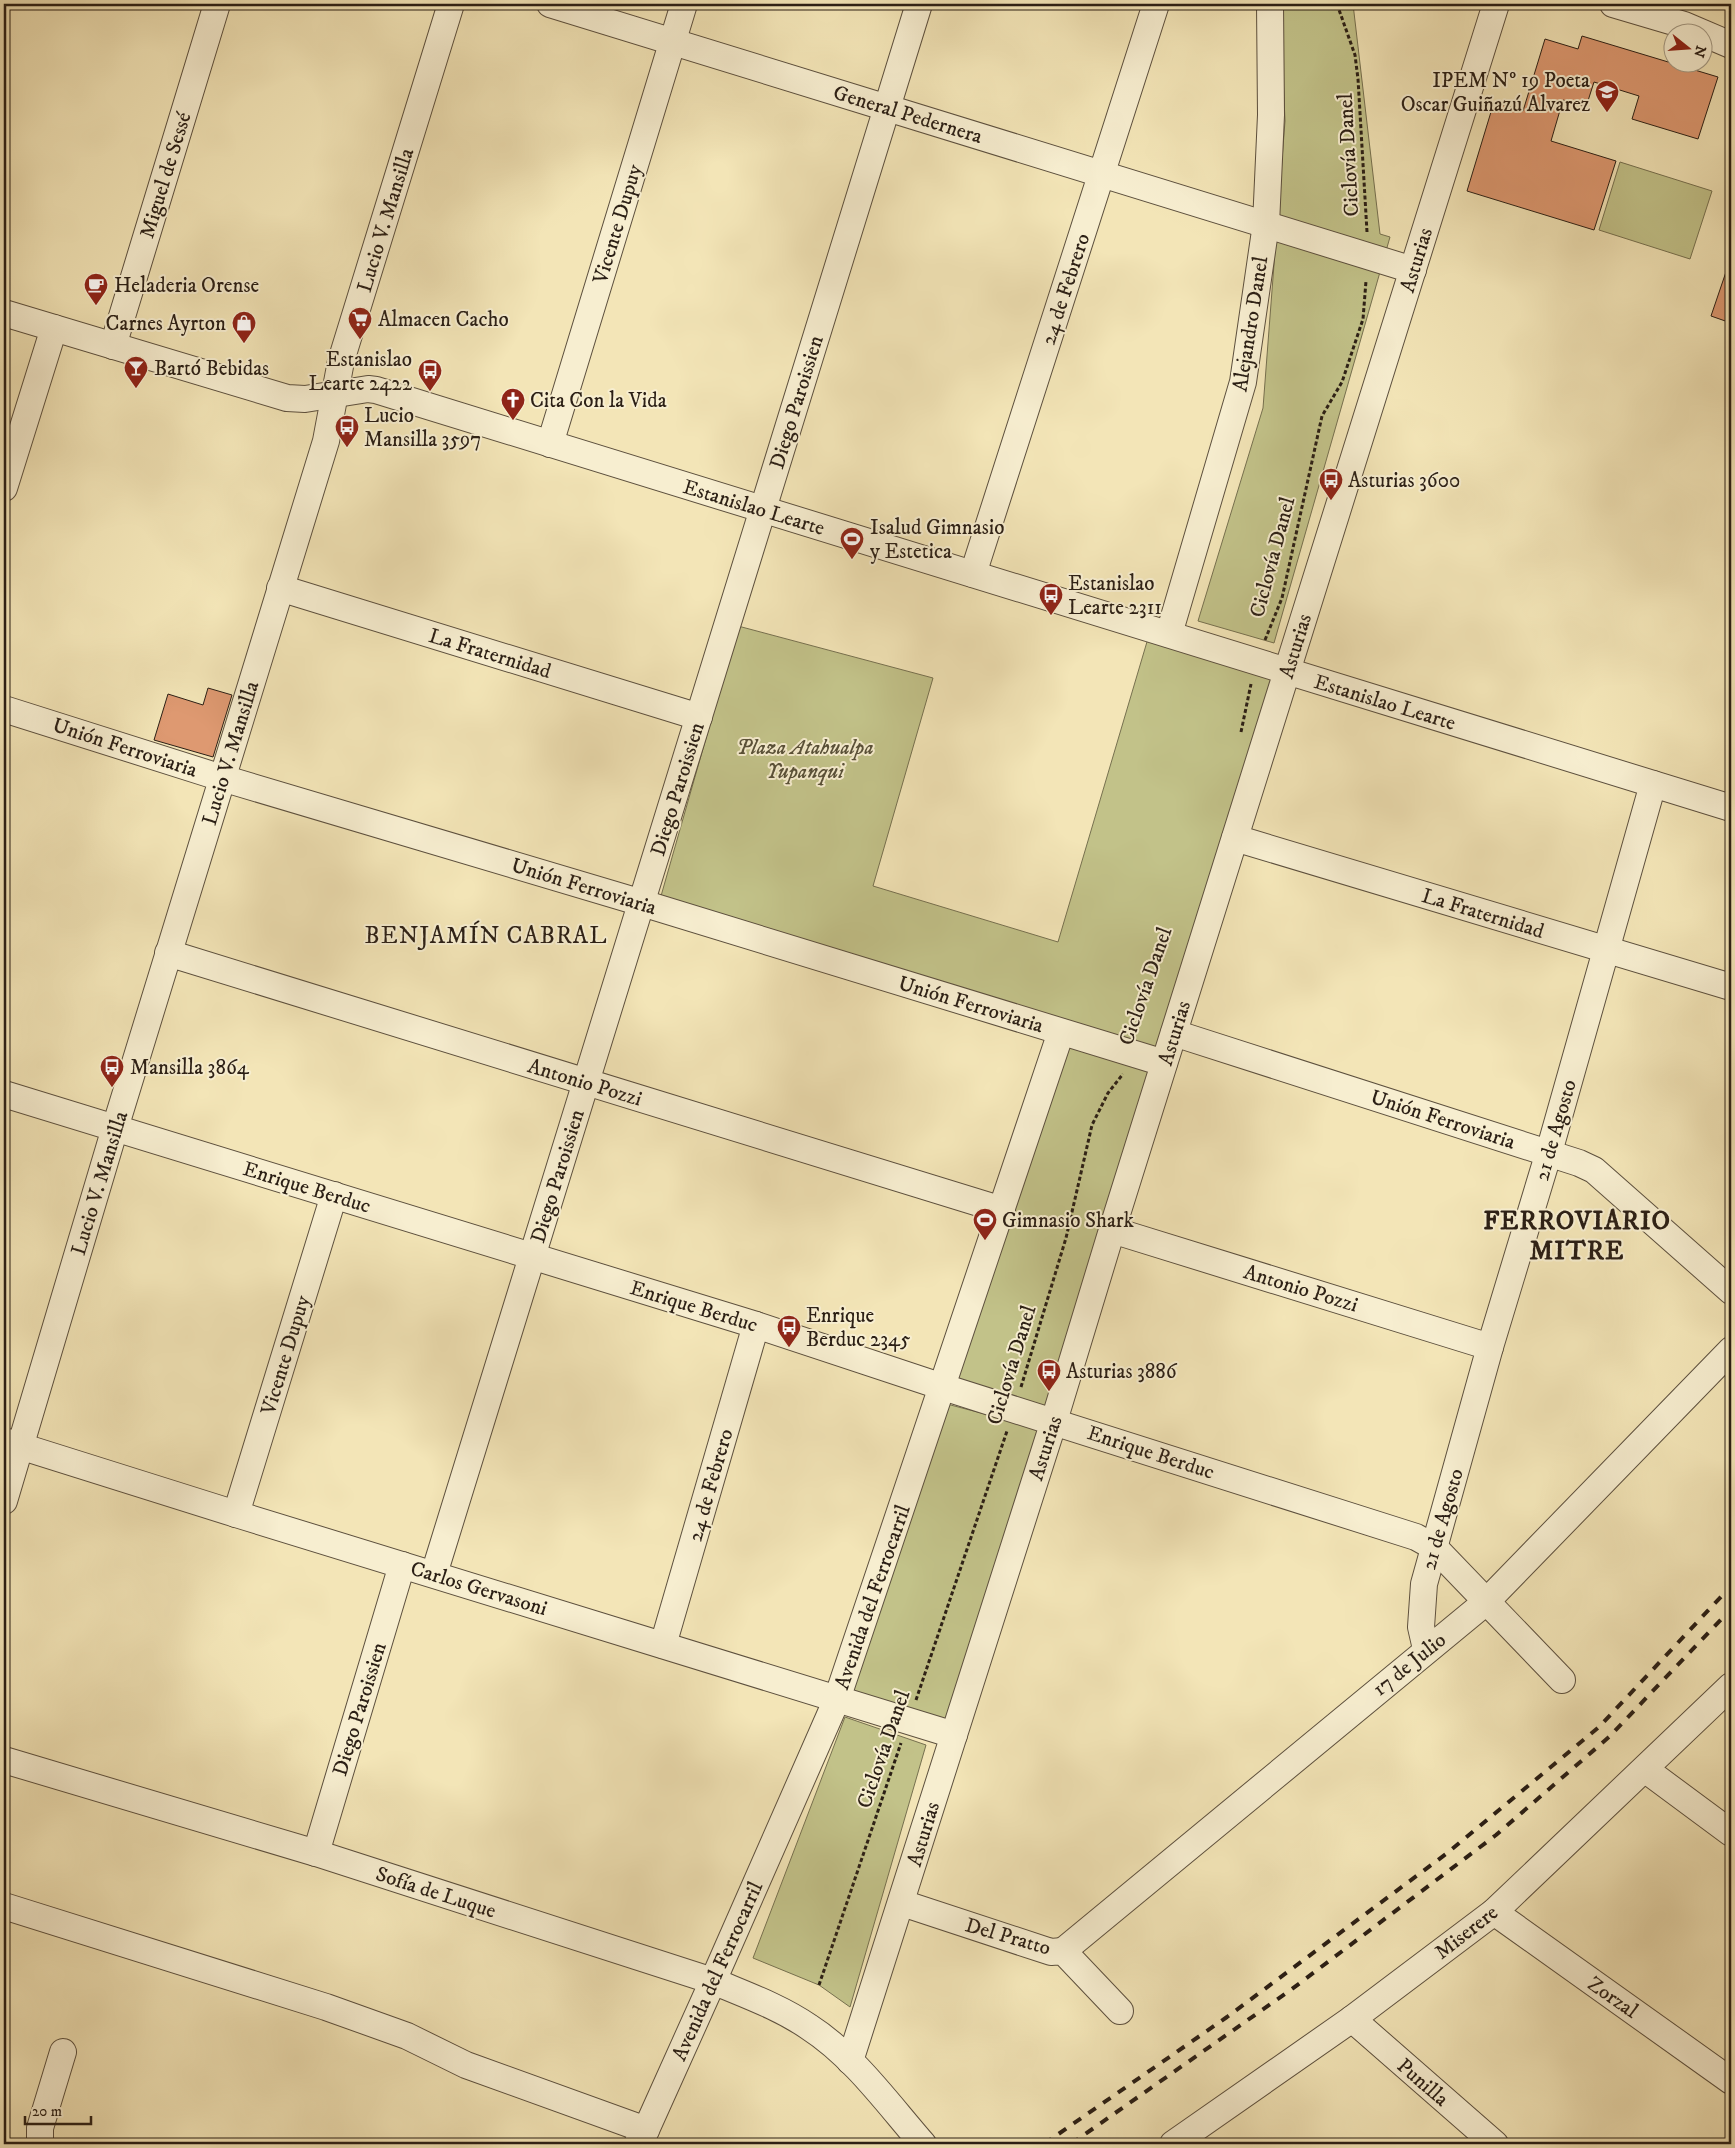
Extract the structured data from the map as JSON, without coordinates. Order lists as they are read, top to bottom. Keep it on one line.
{"streets":{"street":["General Pedernera","Miguel de Sessé","Lucio V. Mansilla","Vicente Dupuy","Asturias","24 de Febrero","Alejandro Danel","Diego Paroissien","Estanislao Learte","La Fraternidad","Unión Ferroviaria","Antonio Pozzi","21 de Agosto","Enrique Berduc","Carlos Gervasoni","Avenida del Ferrocarril","17 de Julio","Sofía de Luque","Miserere","Del Pratto","Zorzal","Punilla"],"path":["Ciclovía Danel"]},"crossings":[["General Pedernera","Ciclovía Danel"],["General Pedernera","Vicente Dupuy"],["General Pedernera","Asturias"],["General Pedernera","24 de Febrero"],["General Pedernera","Alejandro Danel"],["General Pedernera","Diego Paroissien"],["Ciclovía Danel","Estanislao Learte"],["Ciclovía Danel","Unión Ferroviaria"],["Ciclovía Danel","Enrique Berduc"],["Ciclovía Danel","Carlos Gervasoni"],["Miguel de Sessé","Estanislao Learte"],["Lucio V. Mansilla","Estanislao Learte"],["Lucio V. Mansilla","La Fraternidad"],["Lucio V. Mansilla","Unión Ferroviaria"],["Lucio V. Mansilla","Antonio Pozzi"],["Lucio V. Mansilla","Enrique Berduc"],["Lucio V. Mansilla","Carlos Gervasoni"],["Vicente Dupuy","Estanislao Learte"],["Vicente Dupuy","Enrique Berduc"],["Vicente Dupuy","Carlos Gervasoni"],["Asturias","Estanislao Learte"],["Asturias","La Fraternidad"],["Asturias","Unión Ferroviaria"],["Asturias","Antonio Pozzi"],["Asturias","Enrique Berduc"],["Asturias","Carlos Gervasoni"],["Asturias","Sofía de Luque"],["Asturias","Del Pratto"],["24 de Febrero","Estanislao Learte"],["24 de Febrero","Enrique Berduc"],["24 de Febrero","Carlos Gervasoni"],["Alejandro Danel","Estanislao Learte"],["Diego Paroissien","Estanislao Learte"],["Diego Paroissien","La Fraternidad"],["Diego Paroissien","Unión Ferroviaria"],["Diego Paroissien","Antonio Pozzi"],["Diego Paroissien","Enrique Berduc"],["Diego Paroissien","Carlos Gervasoni"],["Diego Paroissien","Sofía de Luque"],["Estanislao Learte","21 de Agosto"],["La Fraternidad","21 de Agosto"],["Unión Ferroviaria","21 de Agosto"],["Unión Ferroviaria","Avenida del Ferrocarril"],["Antonio Pozzi","21 de Agosto"],["Antonio Pozzi","Avenida del Ferrocarril"],["21 de Agosto","Enrique Berduc"],["21 de Agosto","17 de Julio"],["Enrique Berduc","Avenida del Ferrocarril"],["Enrique Berduc","17 de Julio"],["Carlos Gervasoni","Avenida del Ferrocarril"],["Avenida del Ferrocarril","Sofía de Luque"],["17 de Julio","Del Pratto"],["Miserere","Zorzal"],["Miserere","Punilla"]],"districts":["BENJAMÍN CABRAL","FERROVIARIO MITRE"],"parks":["Plaza Atahualpa Yupanqui"],"places":{"school or university":["IPEM Nº 19 Poeta Oscar Guiñazú Alvarez"],"cafe":["Heladeria Orense"],"supermarket":["Almacen Cacho"],"shop":["Carnes Ayrton"],"bar":["Bartó Bebidas"],"bus stop":["Estanislao Learte 2422","Lucio Mansilla 3597","Asturias 3600","Estanislao Learte 2311","Mansilla 3864","Enrique Berduc 2345","Asturias 3886"],"church":["Cita Con la Vida"],"sports":["Isalud Gimnasio y Estetica","Gimnasio Shark"]},"scale_bar":"20 m","north":"right"}
